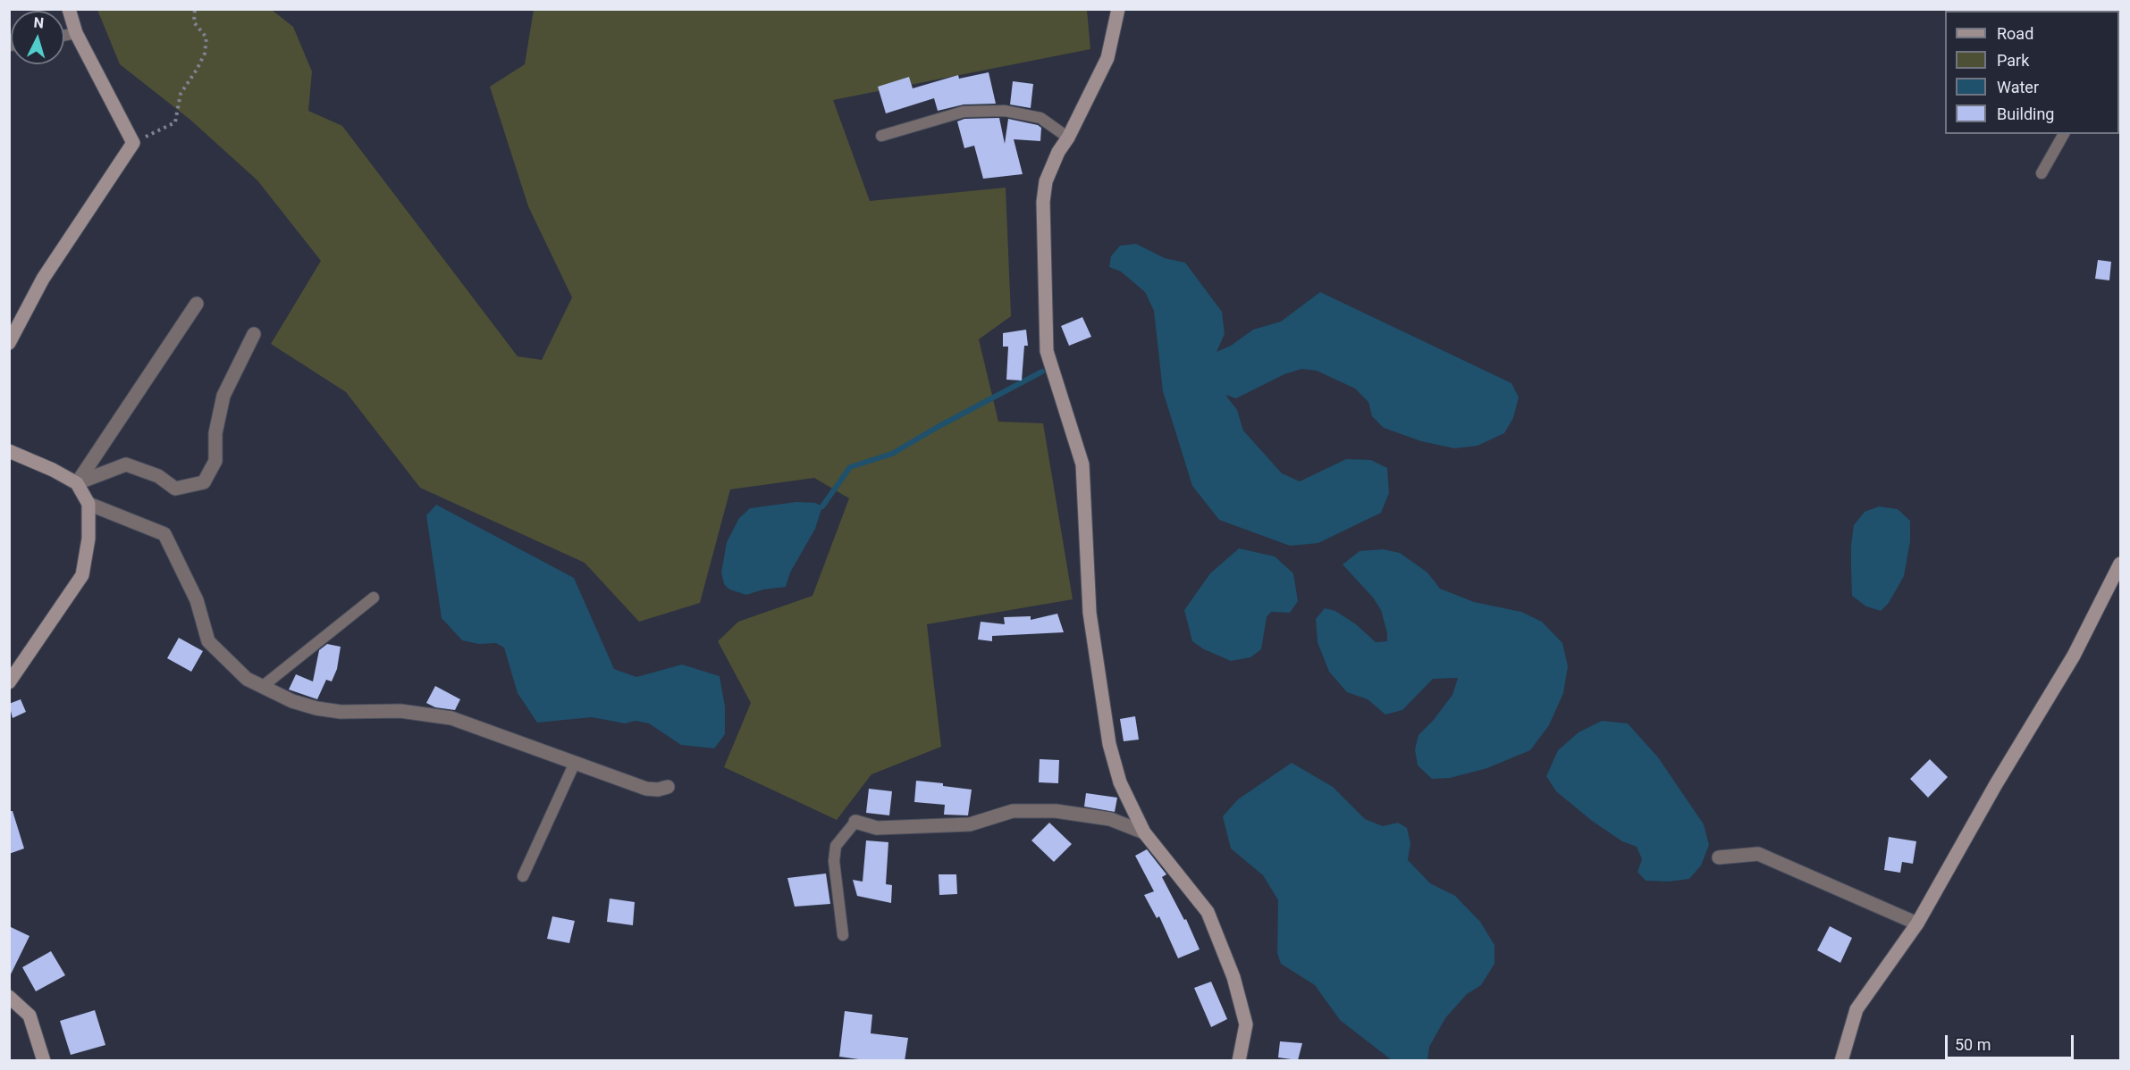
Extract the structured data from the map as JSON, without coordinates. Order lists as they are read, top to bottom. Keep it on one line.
{"legend":["Road","Park","Water","Building"],"scale_bar":"50 m","north":"top"}
